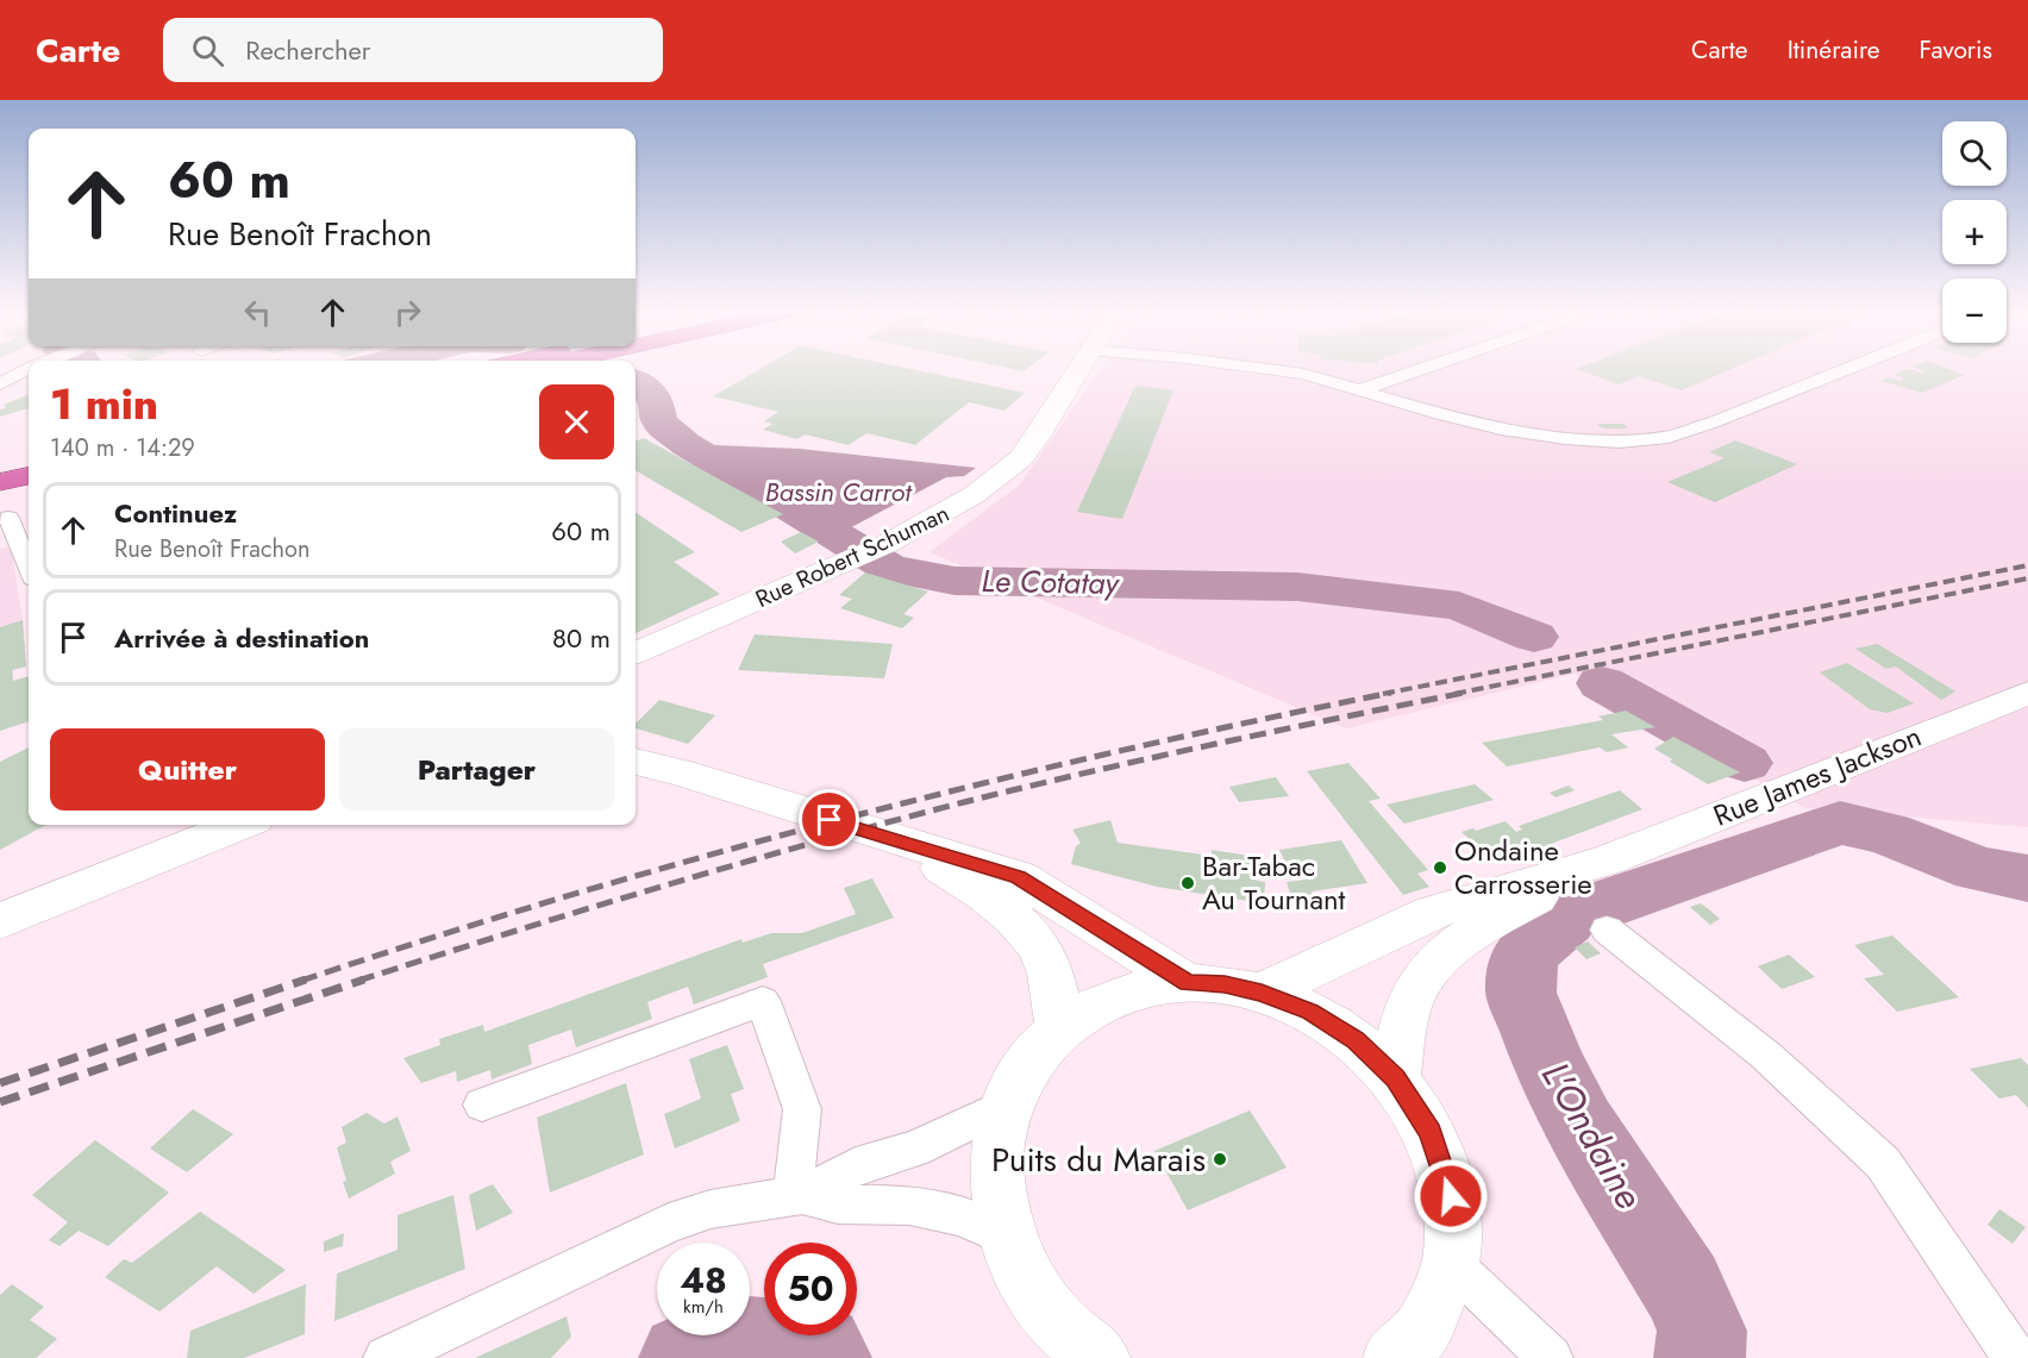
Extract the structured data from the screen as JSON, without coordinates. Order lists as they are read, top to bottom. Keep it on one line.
{"streets":{"main road":["Rue Robert Schuman","Rue James Jackson"]},"water":["Bassin Carrot","Le Cotatay","L'Ondaine"],"places":["Ondaine Carrosserie","Bar-Tabac Au Tournant","Puits du Marais"],"page":{"header":"Carte","search":"Rechercher","nav":["Carte","Itinéraire","Favoris"],"map_buttons":["+","−"],"turn":["60 m","Rue Benoît Frachon"],"heading":["1 min","140 m · 14:29"],"list":[{"name":"Continuez","note":"Rue Benoît Frachon","value":"60 m"},{"name":"Arrivée à destination","value":"80 m"}],"buttons":["Quitter","Partager"],"speed":"48 km/h","limit":"50"}}
